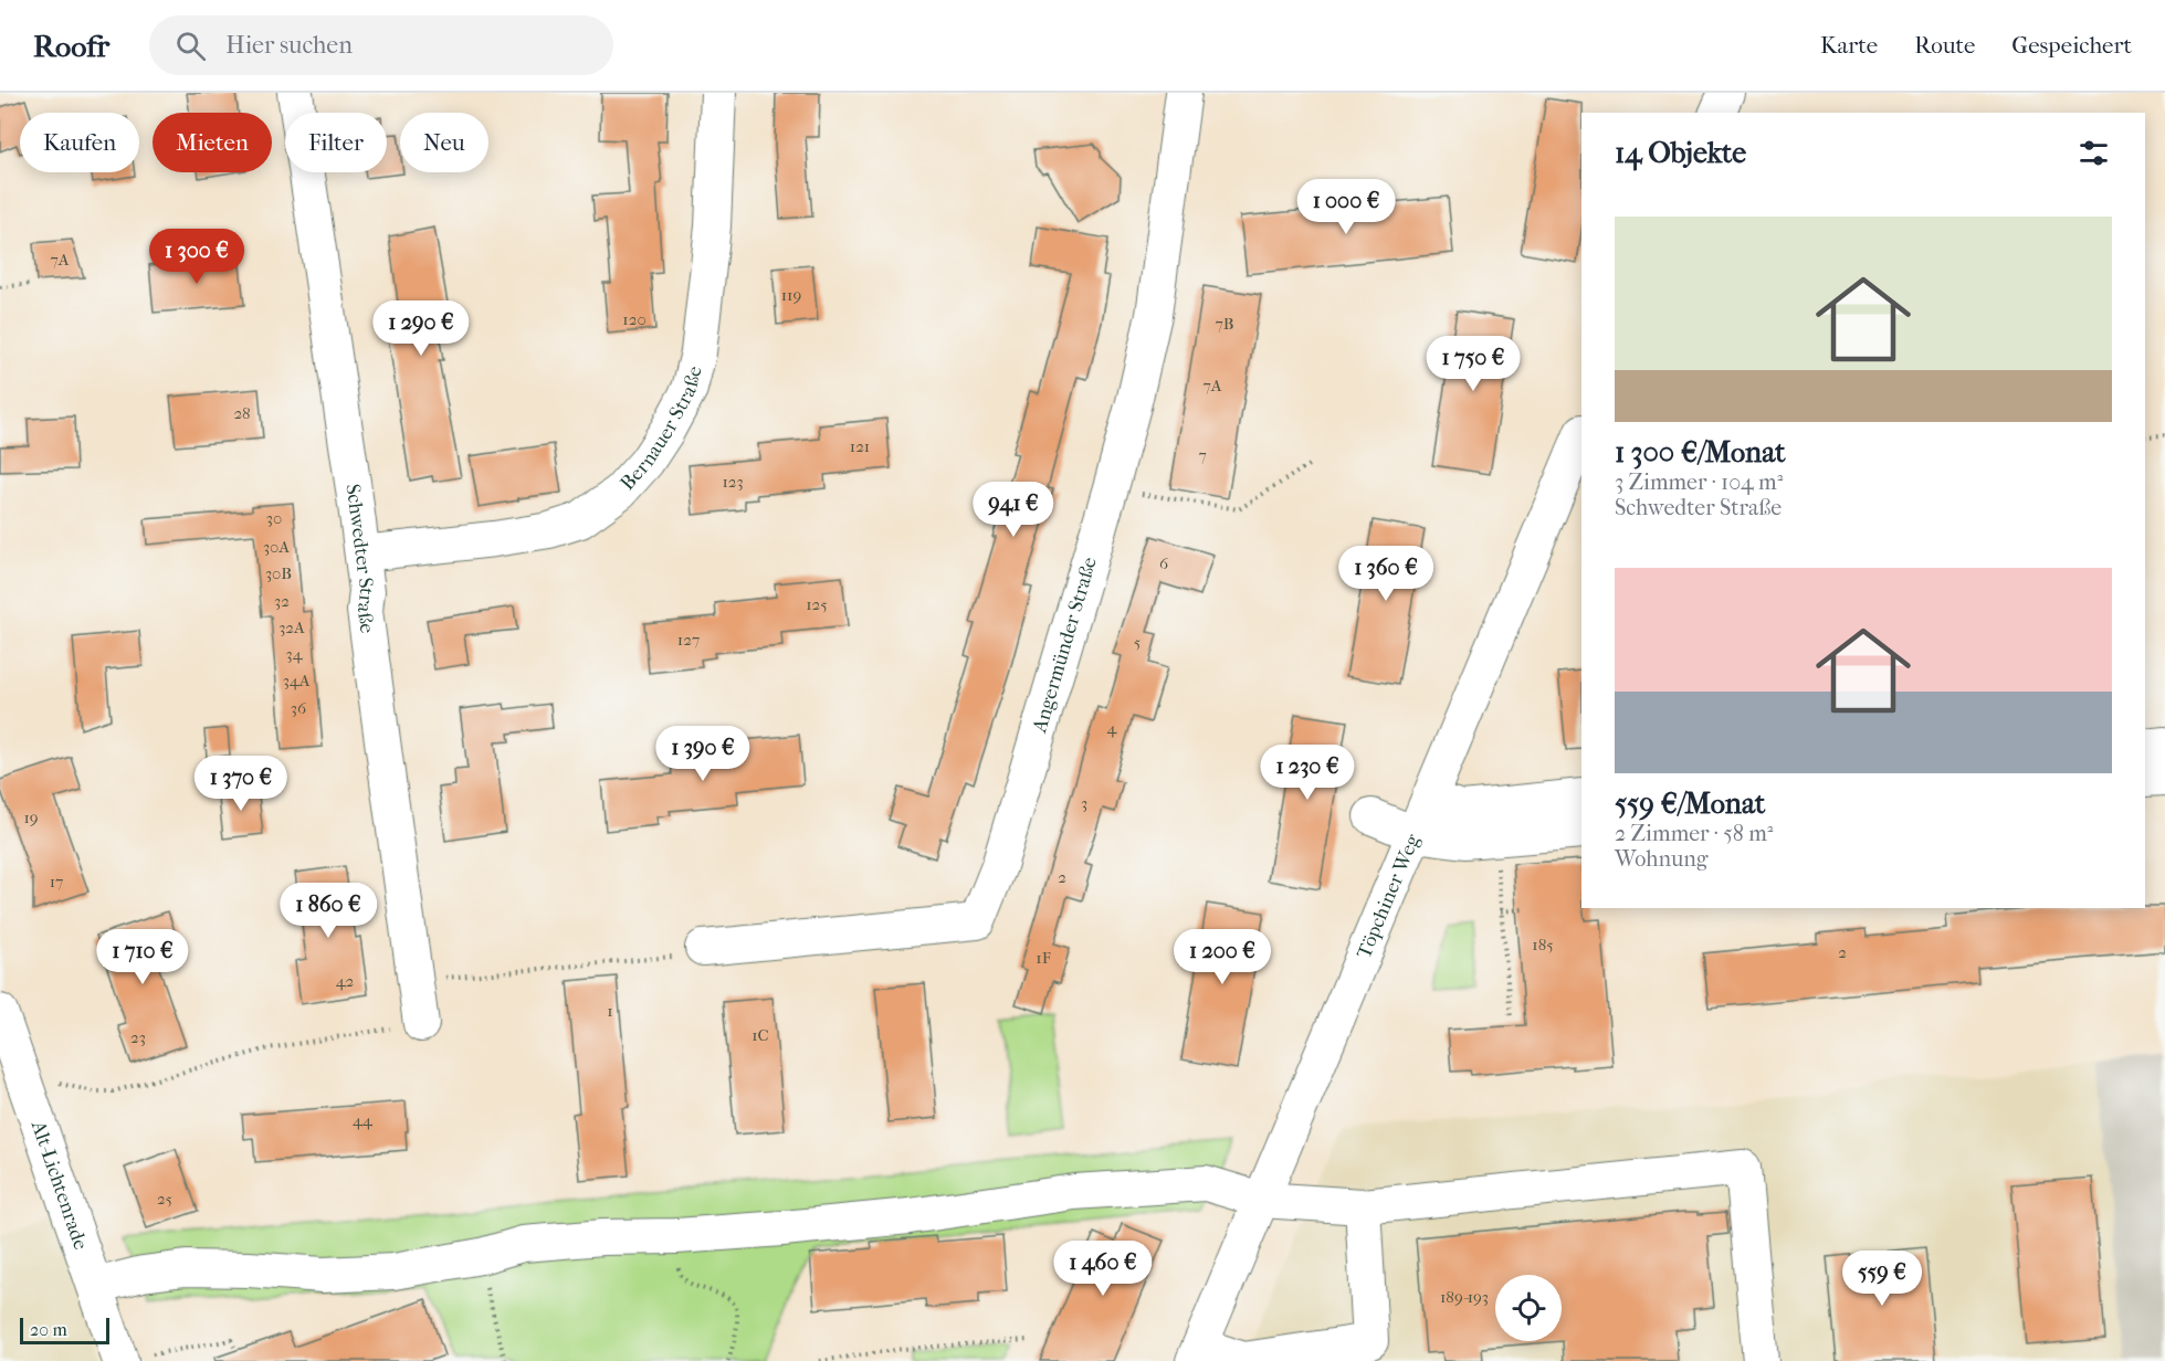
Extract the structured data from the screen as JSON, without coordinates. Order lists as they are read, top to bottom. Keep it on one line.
{"streets":{"street":["Bernauer Straße","Schwedter Straße","Angermünder Straße","Töpchiner Weg","Alt-Lichtenrade"]},"crossings":[["Bernauer Straße","Schwedter Straße"]],"house_numbers":["7A","119","120","7B","7A","28","121","7","123","30","30A","6","30B","32","125","32A","127","5","34","34A","36","4","3","19","2","17","185","2","1F","42","1","1C","23","44","25","189-193"],"scale_bar":"20 m","page":{"header":"Roofr","search":"Hier suchen","nav":["Karte","Route","Gespeichert"],"chip":["Kaufen","Mieten","Filter","Neu"],"heading":"14 Objekte","price":["1 000 €","1 300 €","1 290 €","1 750 €","941 €","1 360 €","1 390 €","1 230 €","1 370 €","1 860 €","1 710 €","1 200 €","1 460 €","559 €"],"list":[{"name":"1 300 €/Monat","note":"3 Zimmer · 104 m² · Schwedter Straße"},{"name":"559 €/Monat","note":"2 Zimmer · 58 m² · Wohnung"}],"scale":"20 m"}}
